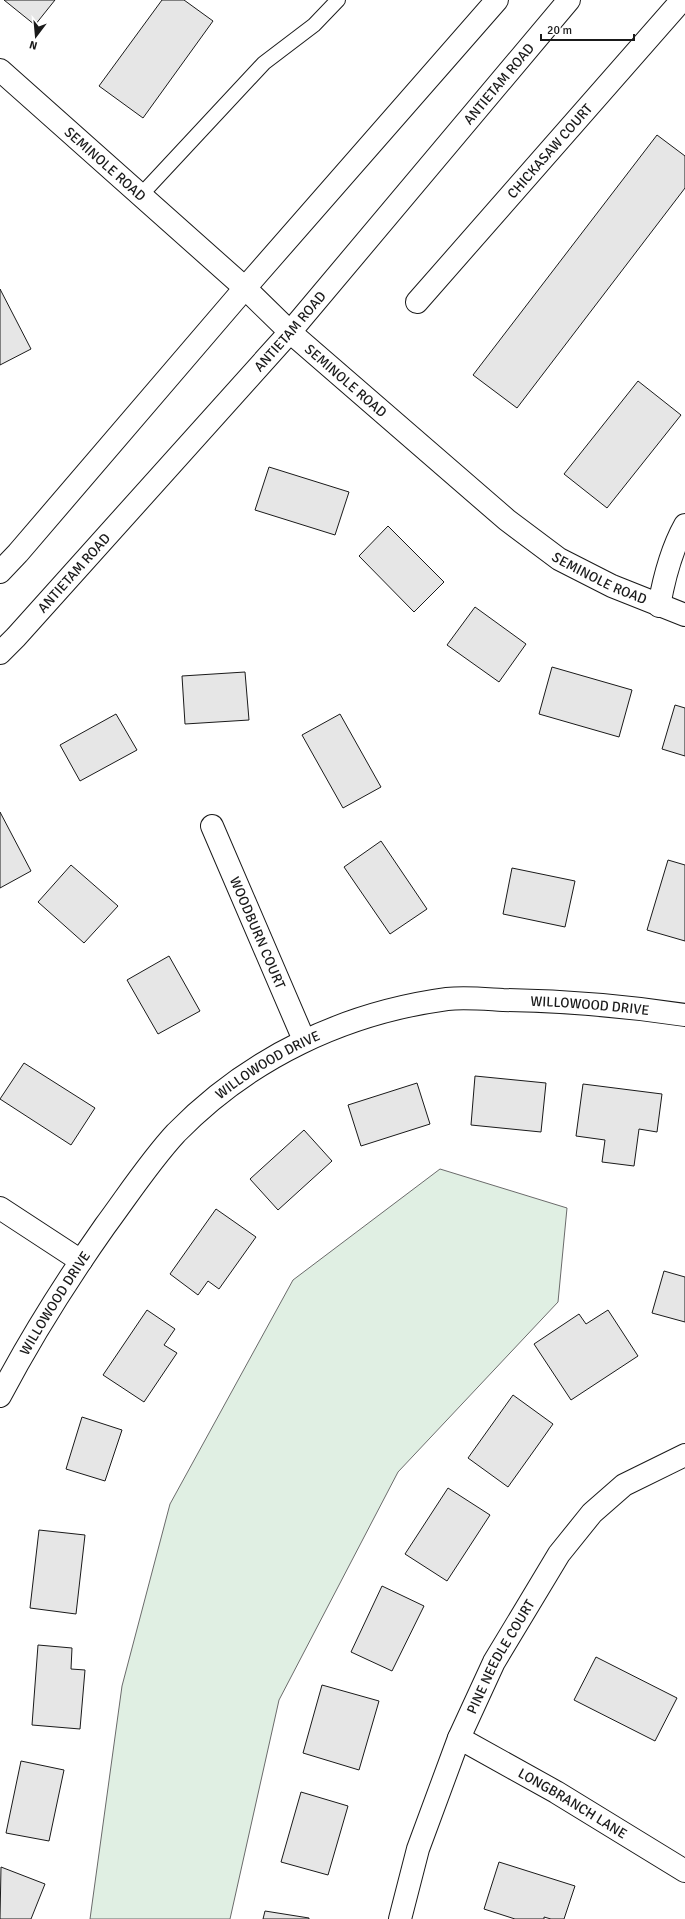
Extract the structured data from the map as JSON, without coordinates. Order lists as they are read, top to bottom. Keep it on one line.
{"streets":{"street":["ANTIETAM ROAD","CHICKASAW COURT","SEMINOLE ROAD","WOODBURN COURT","WILLOWOOD DRIVE","PINE NEEDLE COURT","LONGBRANCH LANE"]},"crossings":[["ANTIETAM ROAD","SEMINOLE ROAD"],["WOODBURN COURT","WILLOWOOD DRIVE"],["PINE NEEDLE COURT","LONGBRANCH LANE"]],"scale_bar":"20 m","north":"bottom"}
